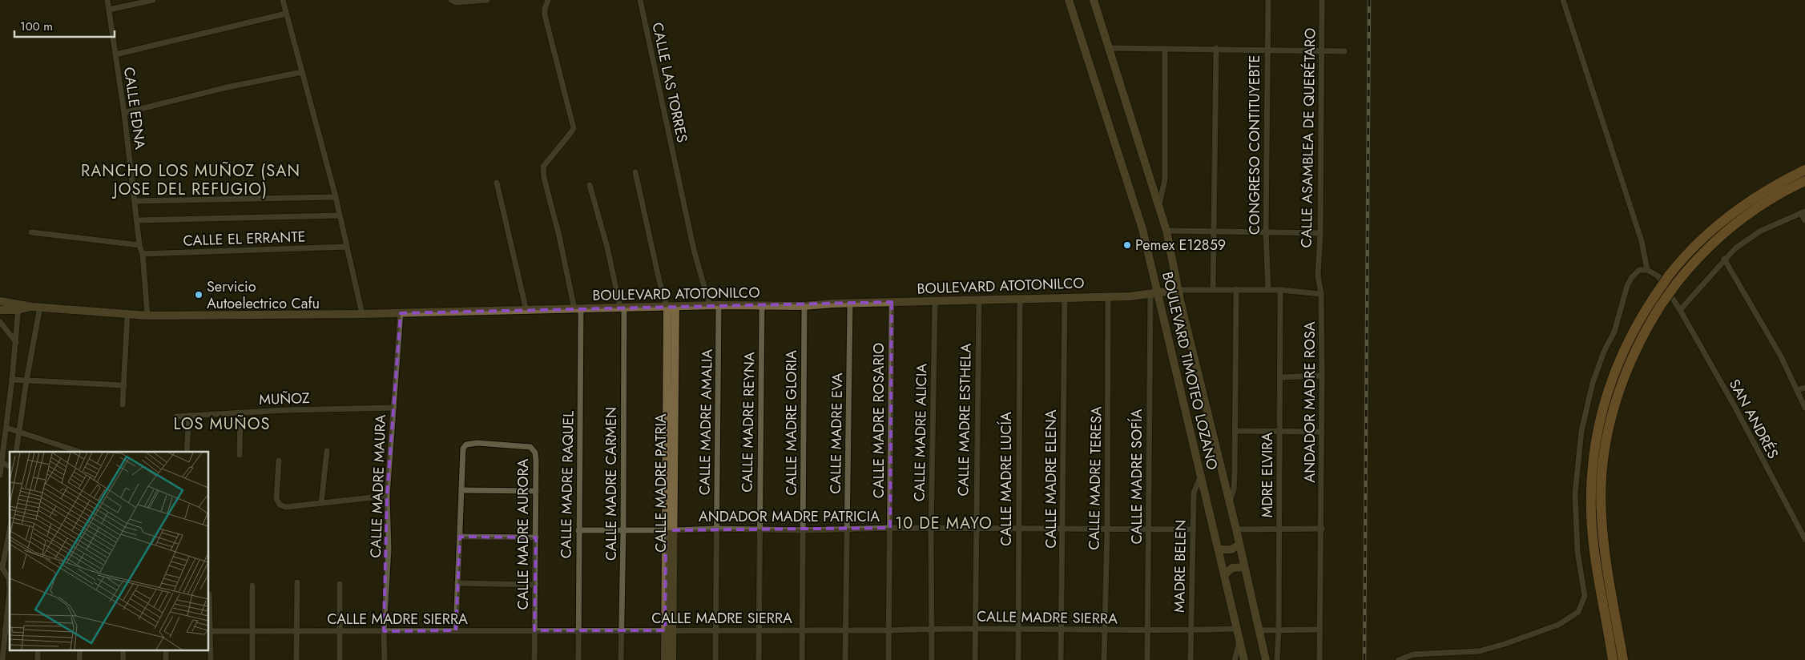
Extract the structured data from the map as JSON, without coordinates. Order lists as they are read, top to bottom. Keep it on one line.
{"streets":{"main road":["BOULEVARD ATOTONILCO","BOULEVARD TIMOTEO LOZANO","CALLE MADRE PATRIA"],"street":["CALLE LAS TORRES","CALLE EDNA","CALLE ASAMBLEA DE QUERÉTARO","CONGRESO CONTITUYEBTE","CALLE EL ERRANTE","MUÑOZ","ANDADOR MADRE ROSA","SAN ANDRÉS","CALLE MADRE ESTHELA","CALLE MADRE ROSARIO","CALLE MADRE AMALIA","CALLE MADRE REYNA","CALLE MADRE GLORIA","CALLE MADRE ALICIA","CALLE MADRE EVA","MDRE ELVIRA","CALLE MADRE SOFÍA","CALLE MADRE TERESA","CALLE MADRE LUCÍA","CALLE MADRE ELENA","CALLE MADRE CARMEN","CALLE MADRE RAQUEL","CALLE MADRE MAURA","ANDADOR MADRE PATRICIA","CALLE MADRE AURORA","MADRE BELEN","CALLE MADRE SIERRA"]},"crossings":[["CALLE LAS TORRES","CALLE MADRE AMALIA"],["CALLE EDNA","CALLE EL ERRANTE"],["CALLE EDNA","BOULEVARD ATOTONILCO"],["CALLE ASAMBLEA DE QUERÉTARO","ANDADOR MADRE ROSA"],["CONGRESO CONTITUYEBTE","BOULEVARD ATOTONILCO"],["BOULEVARD ATOTONILCO","BOULEVARD TIMOTEO LOZANO"],["BOULEVARD ATOTONILCO","ANDADOR MADRE ROSA"],["BOULEVARD ATOTONILCO","CALLE MADRE ESTHELA"],["BOULEVARD ATOTONILCO","CALLE MADRE ROSARIO"],["BOULEVARD ATOTONILCO","CALLE MADRE AMALIA"],["BOULEVARD ATOTONILCO","CALLE MADRE REYNA"],["BOULEVARD ATOTONILCO","CALLE MADRE GLORIA"],["BOULEVARD ATOTONILCO","CALLE MADRE ALICIA"],["BOULEVARD ATOTONILCO","CALLE MADRE EVA"],["BOULEVARD ATOTONILCO","MDRE ELVIRA"],["BOULEVARD ATOTONILCO","CALLE MADRE SOFÍA"],["BOULEVARD ATOTONILCO","CALLE MADRE TERESA"],["BOULEVARD ATOTONILCO","CALLE MADRE LUCÍA"],["BOULEVARD ATOTONILCO","CALLE MADRE ELENA"],["BOULEVARD ATOTONILCO","CALLE MADRE PATRIA"],["BOULEVARD ATOTONILCO","CALLE MADRE CARMEN"],["BOULEVARD ATOTONILCO","CALLE MADRE RAQUEL"],["BOULEVARD ATOTONILCO","CALLE MADRE MAURA"],["BOULEVARD TIMOTEO LOZANO","CALLE MADRE SOFÍA"],["BOULEVARD TIMOTEO LOZANO","MADRE BELEN"],["BOULEVARD TIMOTEO LOZANO","CALLE MADRE SIERRA"],["MUÑOZ","CALLE MADRE MAURA"],["CALLE MADRE ESTHELA","ANDADOR MADRE PATRICIA"],["CALLE MADRE ESTHELA","CALLE MADRE SIERRA"],["CALLE MADRE ROSARIO","ANDADOR MADRE PATRICIA"],["CALLE MADRE ROSARIO","CALLE MADRE SIERRA"],["CALLE MADRE AMALIA","ANDADOR MADRE PATRICIA"],["CALLE MADRE AMALIA","CALLE MADRE SIERRA"],["CALLE MADRE REYNA","ANDADOR MADRE PATRICIA"],["CALLE MADRE REYNA","CALLE MADRE SIERRA"],["CALLE MADRE GLORIA","ANDADOR MADRE PATRICIA"],["CALLE MADRE GLORIA","CALLE MADRE SIERRA"],["CALLE MADRE ALICIA","ANDADOR MADRE PATRICIA"],["CALLE MADRE ALICIA","CALLE MADRE SIERRA"],["CALLE MADRE EVA","ANDADOR MADRE PATRICIA"],["CALLE MADRE EVA","CALLE MADRE SIERRA"],["CALLE MADRE SOFÍA","ANDADOR MADRE PATRICIA"],["CALLE MADRE SOFÍA","CALLE MADRE SIERRA"],["CALLE MADRE TERESA","ANDADOR MADRE PATRICIA"],["CALLE MADRE TERESA","CALLE MADRE SIERRA"],["CALLE MADRE LUCÍA","ANDADOR MADRE PATRICIA"],["CALLE MADRE LUCÍA","CALLE MADRE SIERRA"],["CALLE MADRE ELENA","ANDADOR MADRE PATRICIA"],["CALLE MADRE ELENA","CALLE MADRE SIERRA"],["CALLE MADRE PATRIA","ANDADOR MADRE PATRICIA"],["CALLE MADRE PATRIA","CALLE MADRE SIERRA"],["CALLE MADRE CARMEN","ANDADOR MADRE PATRICIA"],["CALLE MADRE CARMEN","CALLE MADRE SIERRA"],["CALLE MADRE RAQUEL","ANDADOR MADRE PATRICIA"],["CALLE MADRE RAQUEL","CALLE MADRE SIERRA"],["CALLE MADRE MAURA","CALLE MADRE SIERRA"],["ANDADOR MADRE PATRICIA","MADRE BELEN"],["CALLE MADRE AURORA","CALLE MADRE SIERRA"],["MADRE BELEN","CALLE MADRE SIERRA"]],"districts":["RANCHO LOS MUÑOZ (SAN JOSE DEL REFUGIO)","LOS MUÑOS","10 DE MAYO"],"places":["Pemex E12859","Servicio Autoelectrico Cafu"],"scale_bar":"100 m"}
